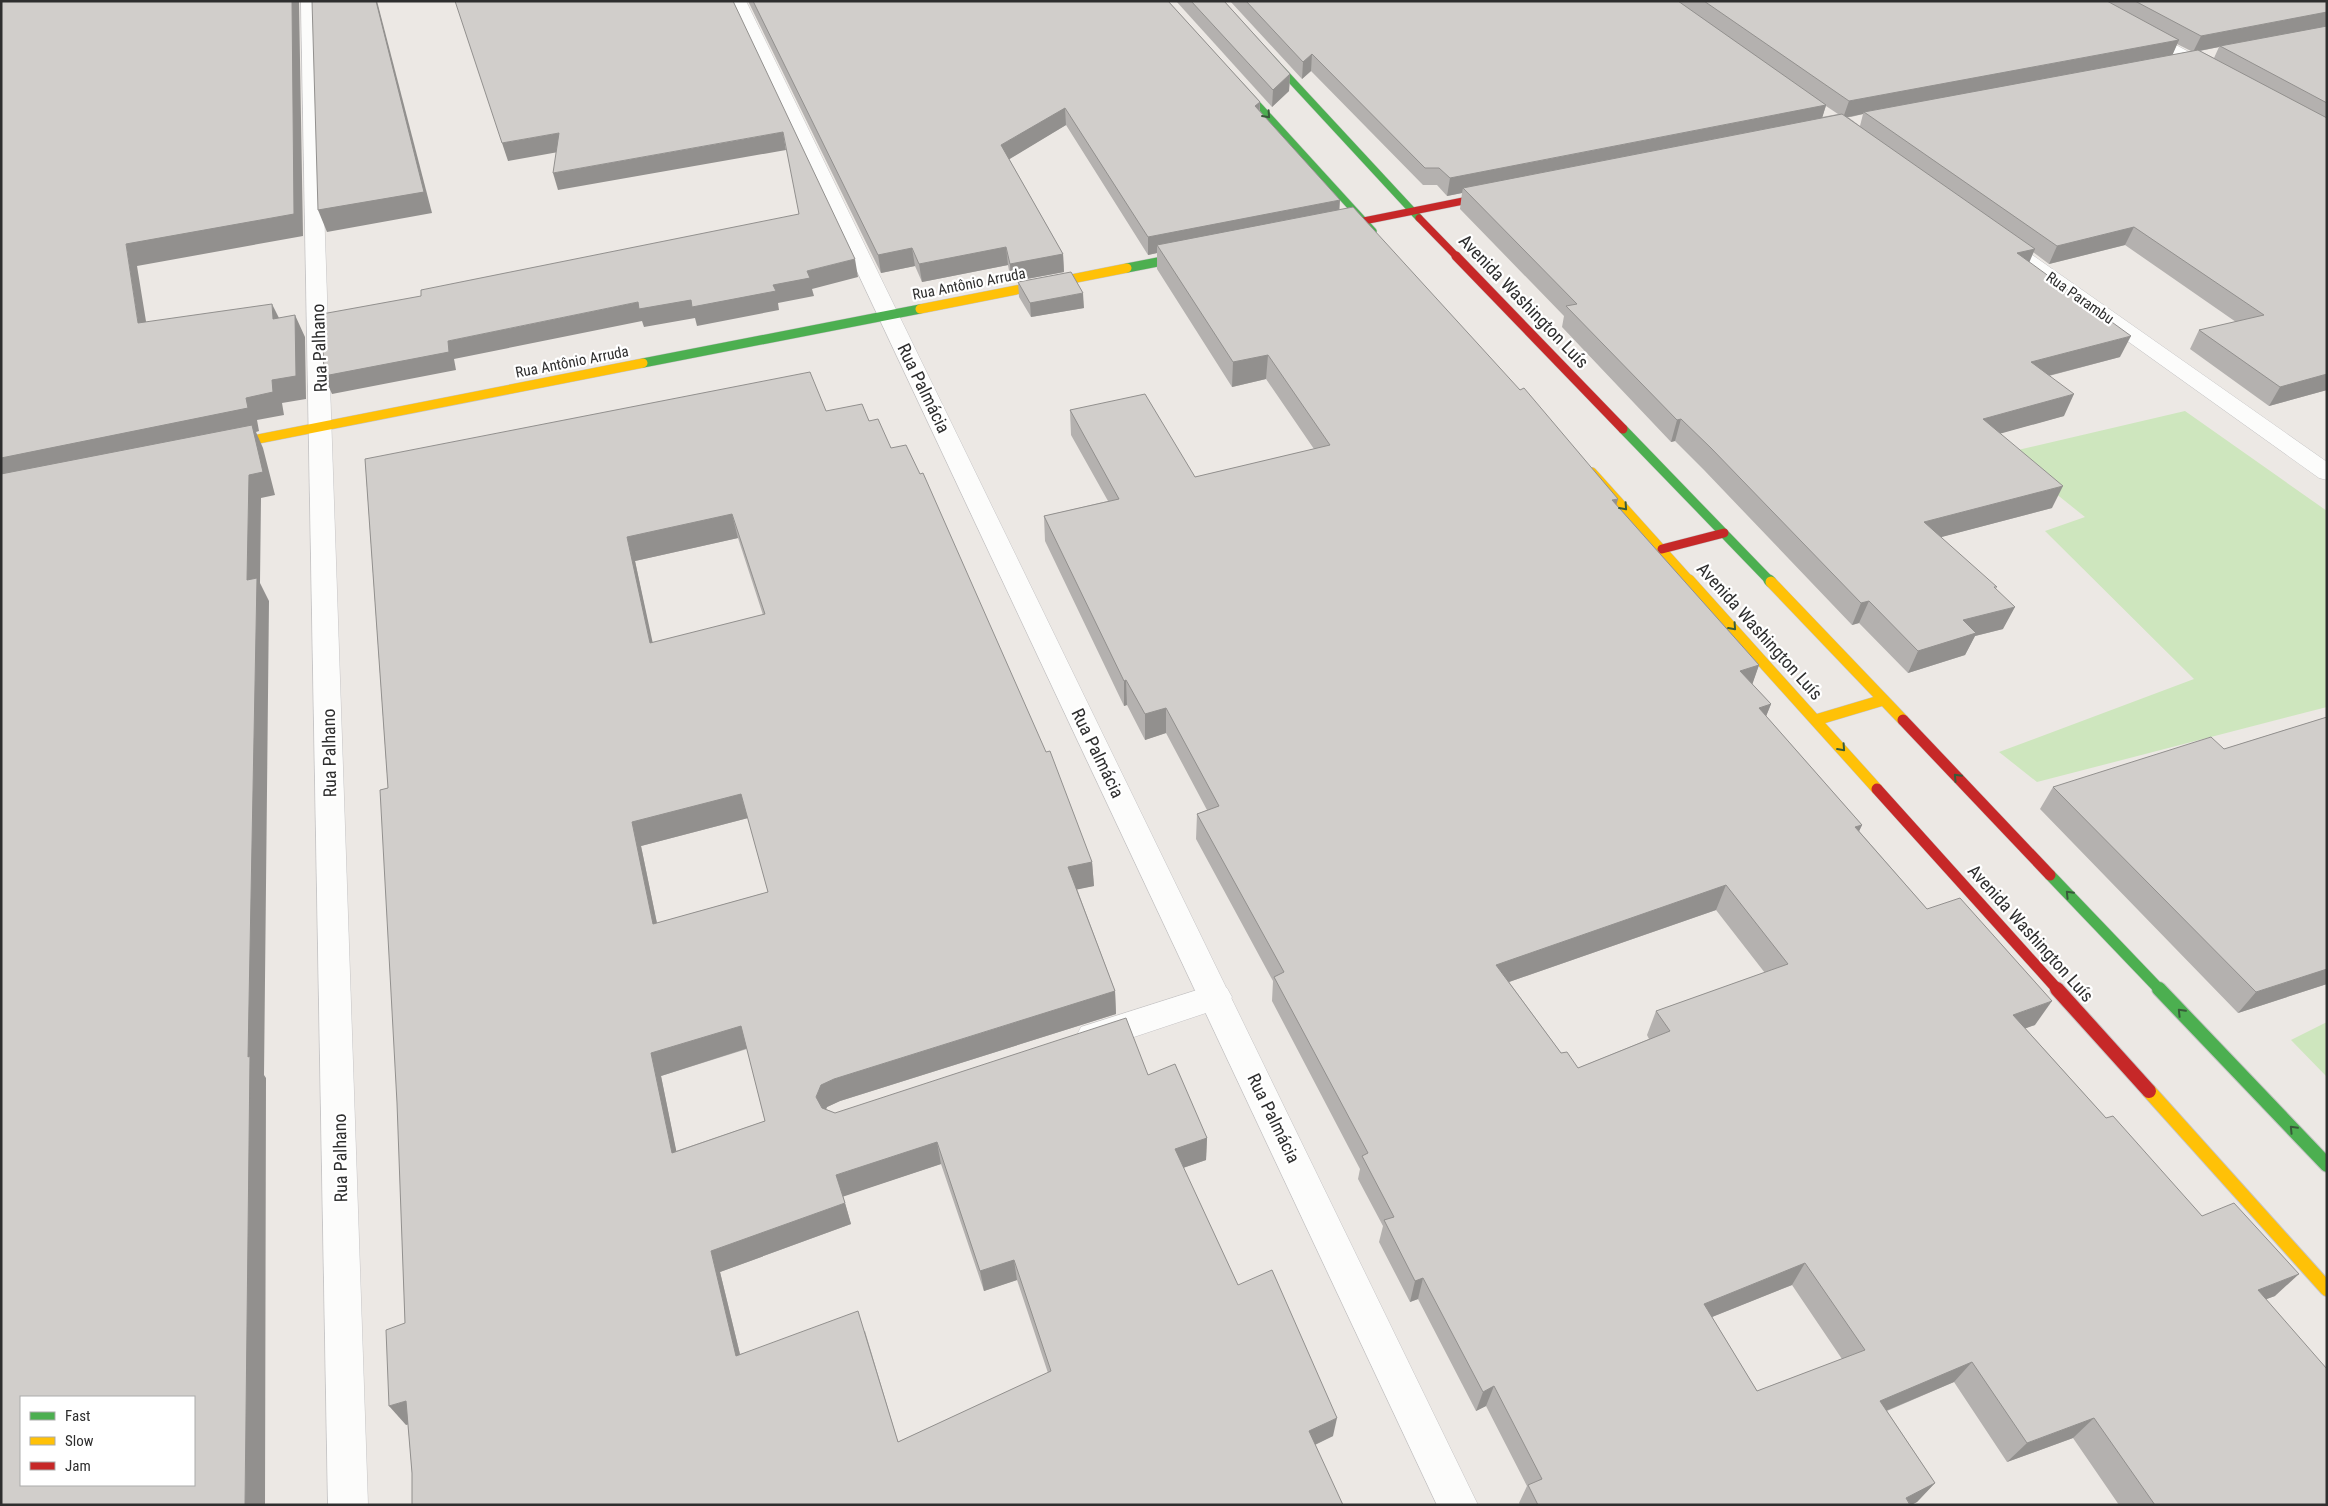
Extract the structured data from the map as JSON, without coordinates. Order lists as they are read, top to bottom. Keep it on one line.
{"streets":{"street":["Rua Antônio Arruda","Rua Parambu","Avenida Washington Luís","Rua Palhano","Rua Palmácia"]},"crossings":[["Rua Antônio Arruda","Rua Palhano"],["Rua Antônio Arruda","Rua Palmácia"]],"legend":["Fast","Slow","Jam"]}
